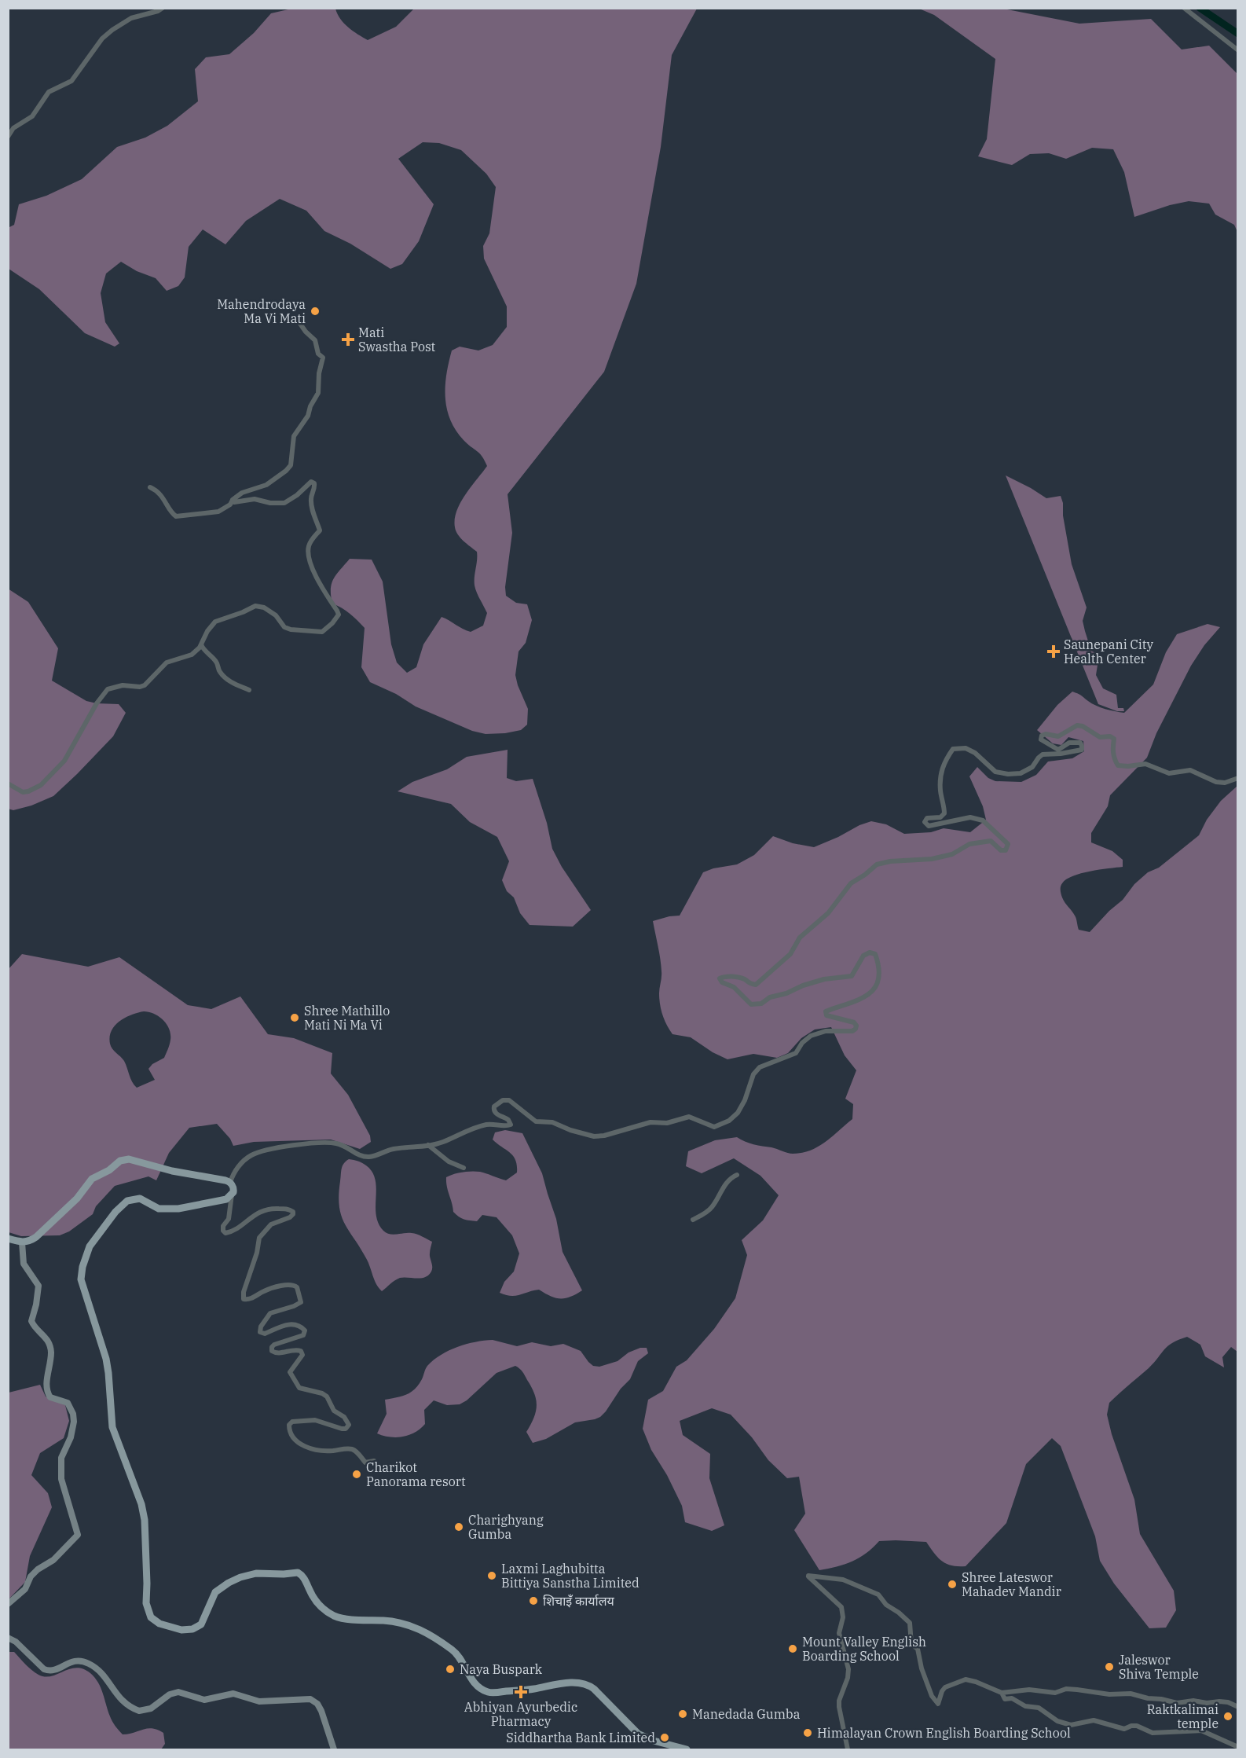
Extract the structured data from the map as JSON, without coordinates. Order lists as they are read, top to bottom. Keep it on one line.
{"places":{"other":["Mahendrodaya Ma Vi Mati","Shree Mathillo Mati Ni Ma Vi","Charikot Panorama resort","Charighyang Gumba","Laxmi Laghubitta Bittiya Sanstha Limited","Shree Lateswor Mahadev Mandir","शिचाइँ कार्यालय","Mount Valley English Boarding School","Jaleswor Shiva Temple","Naya Buspark","Manedada Gumba","Raktkalimai temple","Himalayan Crown English Boarding School","Siddhartha Bank Limited"],"health":["Mati Swastha Post","Saunepani City Health Center","Abhiyan Ayurbedic Pharmacy"]}}
